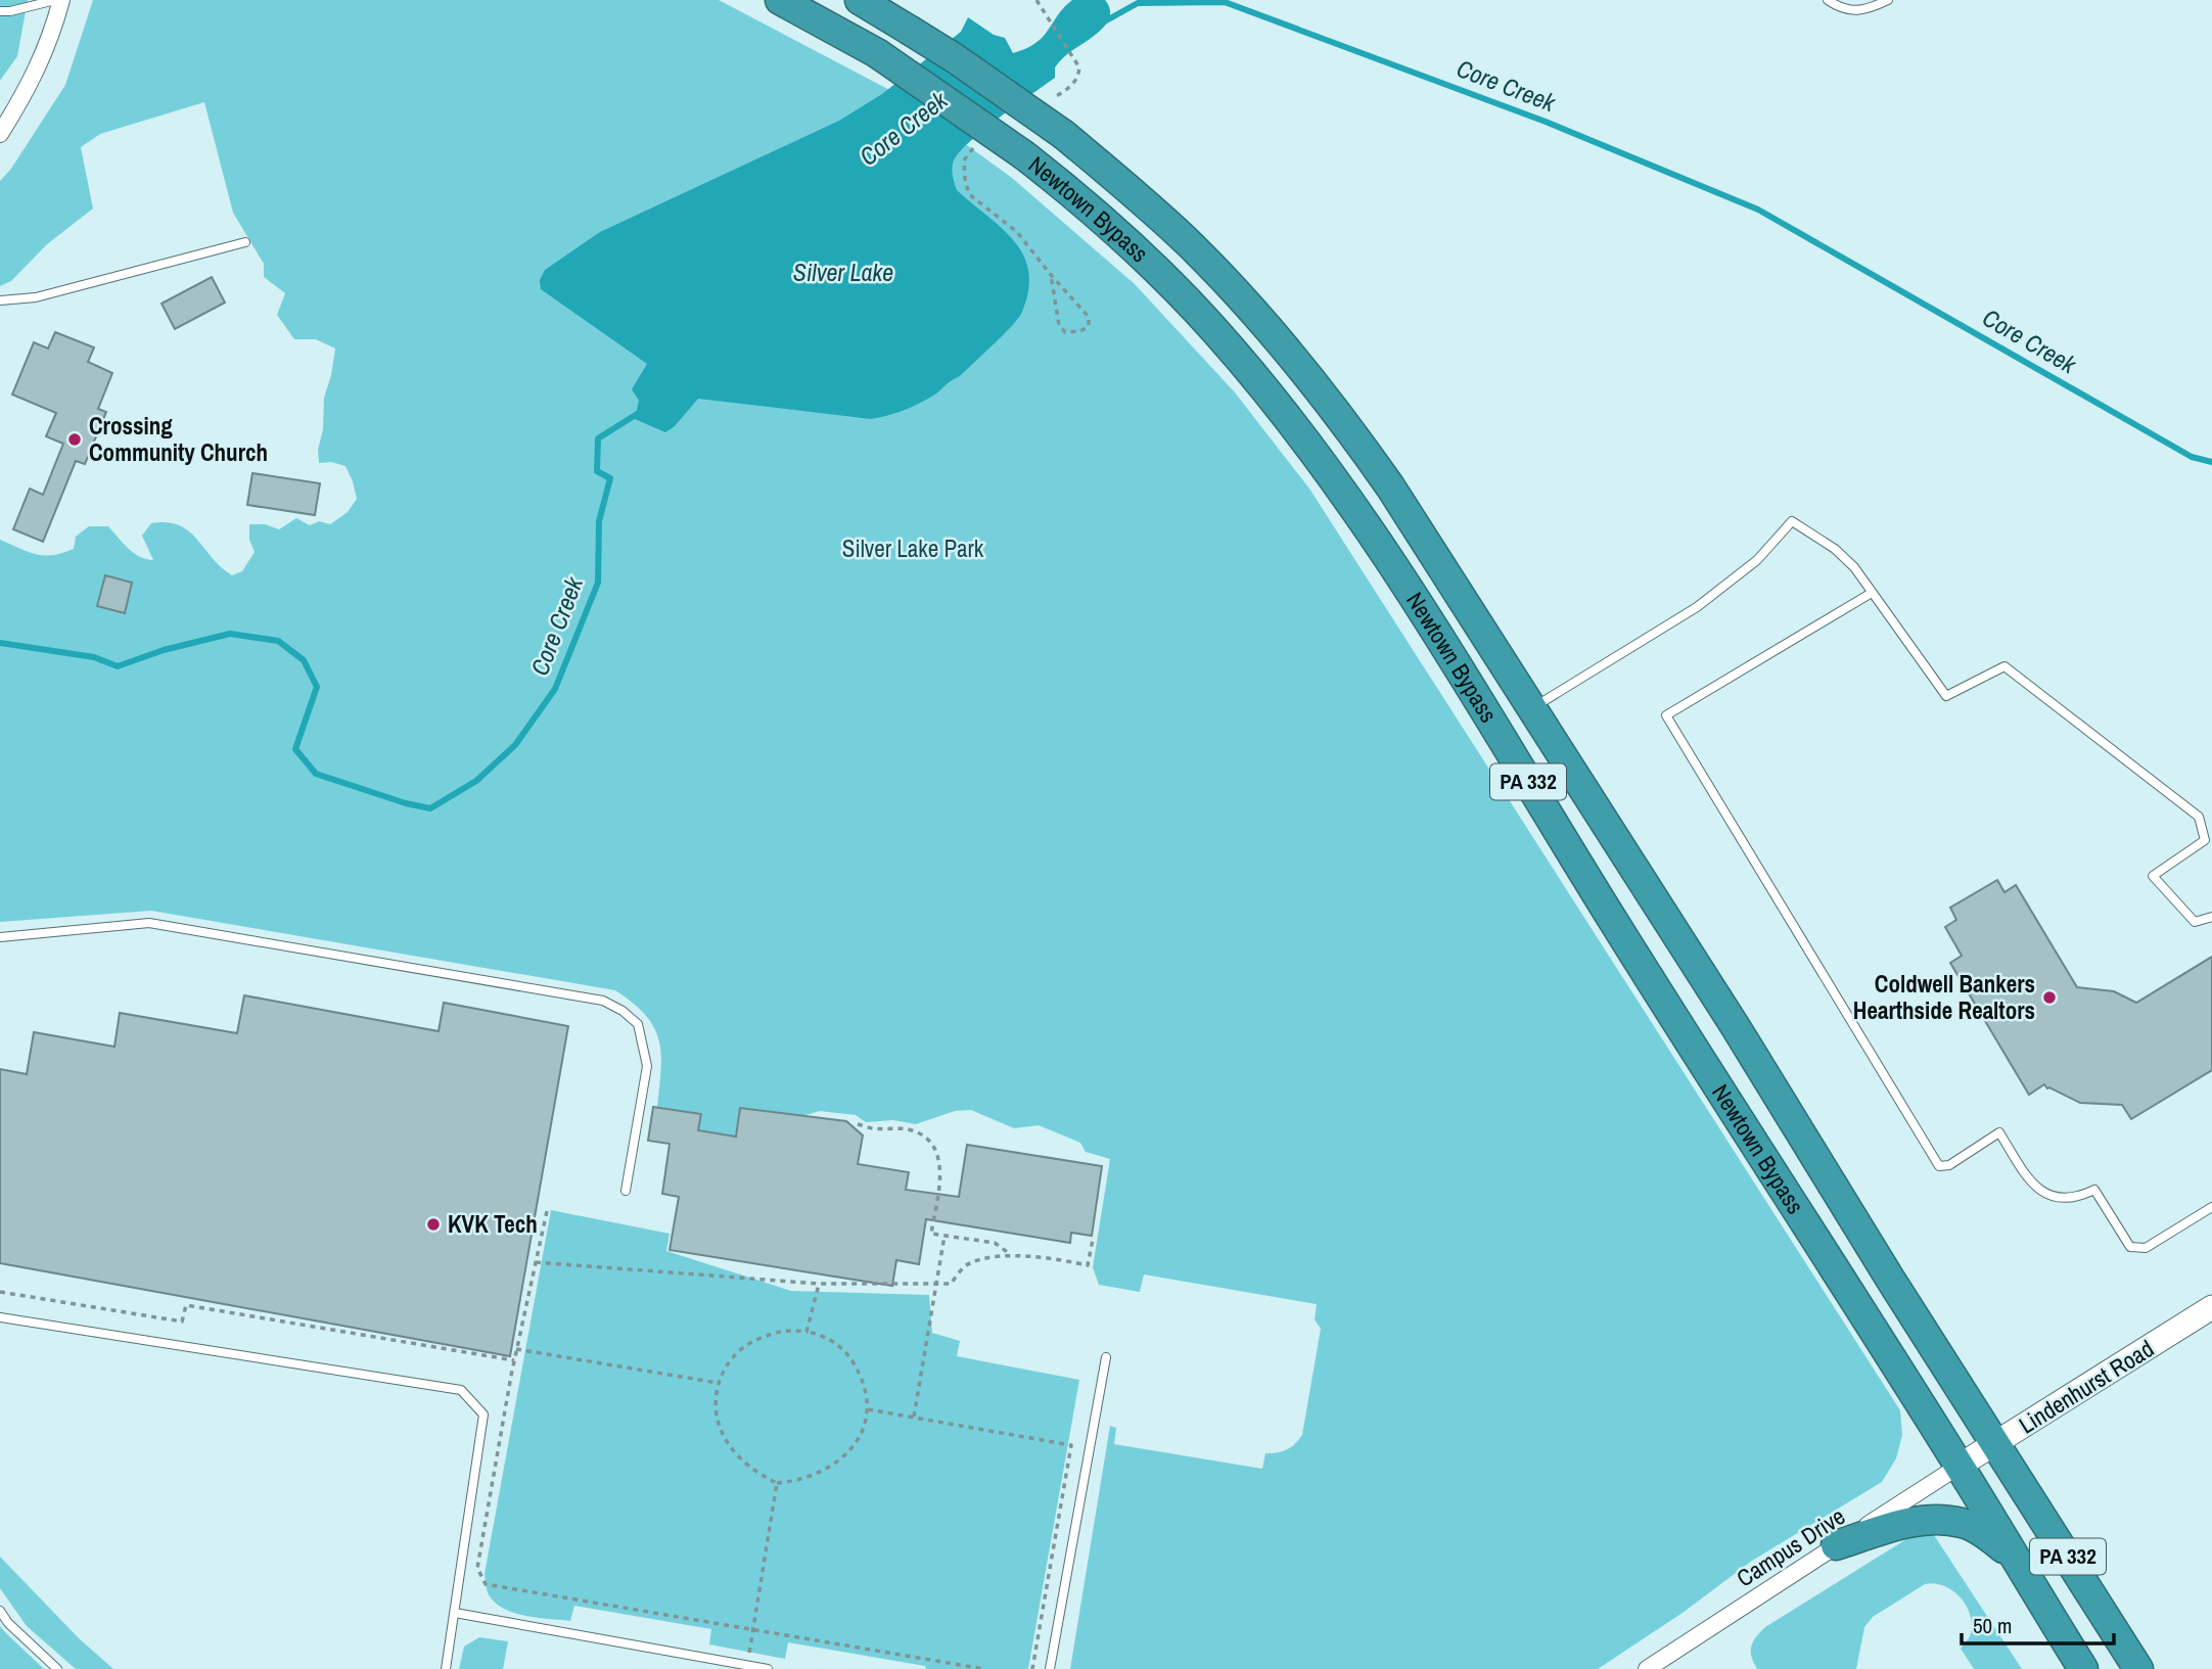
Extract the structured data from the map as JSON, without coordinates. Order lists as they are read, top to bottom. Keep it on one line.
{"streets":{"highway":["Newtown Bypass","PA 332"],"street":["Lindenhurst Road","Campus Drive"]},"crossings":[["Newtown Bypass","PA 332"],["Newtown Bypass","Lindenhurst Road"],["Newtown Bypass","Campus Drive"],["PA 332","Lindenhurst Road"],["PA 332","Campus Drive"],["Lindenhurst Road","Campus Drive"]],"water":["Core Creek","Silver Lake"],"parks":["Silver Lake Park"],"places":["Crossing Community Church","Coldwell Bankers Hearthside Realtors","KVK Tech"],"scale_bar":"50 m"}
